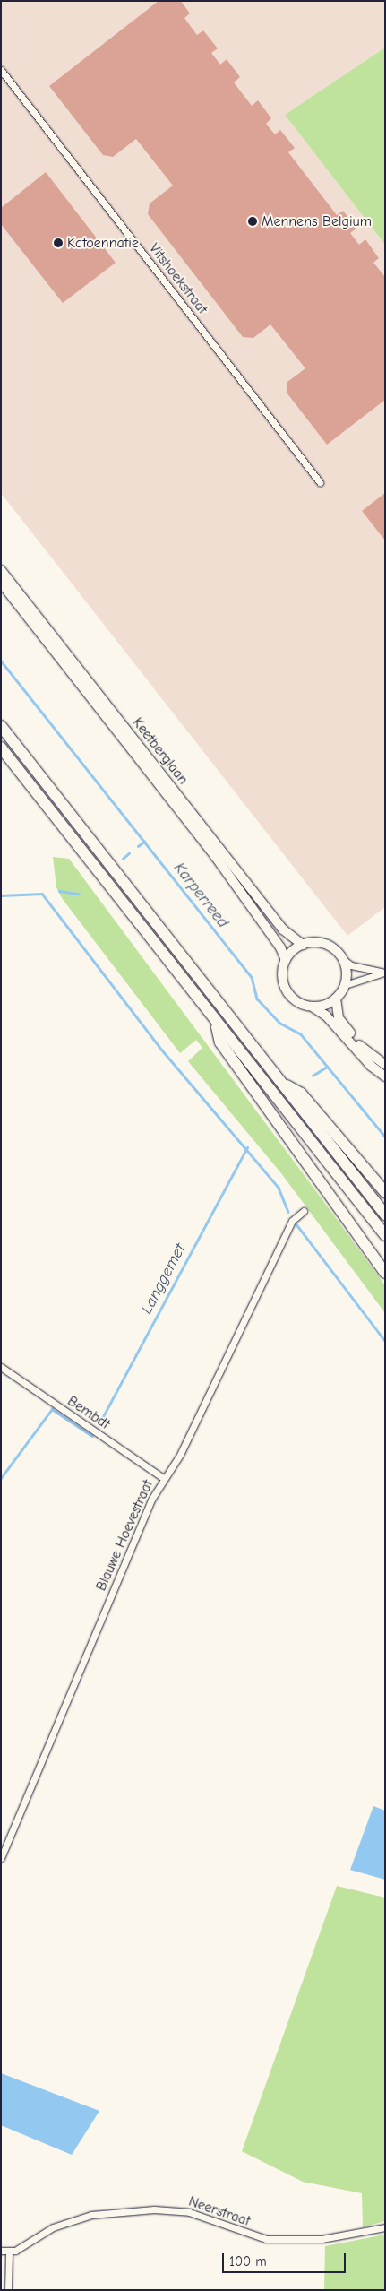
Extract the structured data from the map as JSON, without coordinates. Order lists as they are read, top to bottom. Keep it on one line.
{"streets":{"main road":["Keetberglaan"],"street":["Vitshoekstraat","Bembdt","Blauwe Hoevestraat","Neerstraat"]},"crossings":[["Bembdt","Blauwe Hoevestraat"]],"water":["Karperreed","Langgemet"],"places":["Mennens Belgium","Katoennatie"],"scale_bar":"100 m"}
